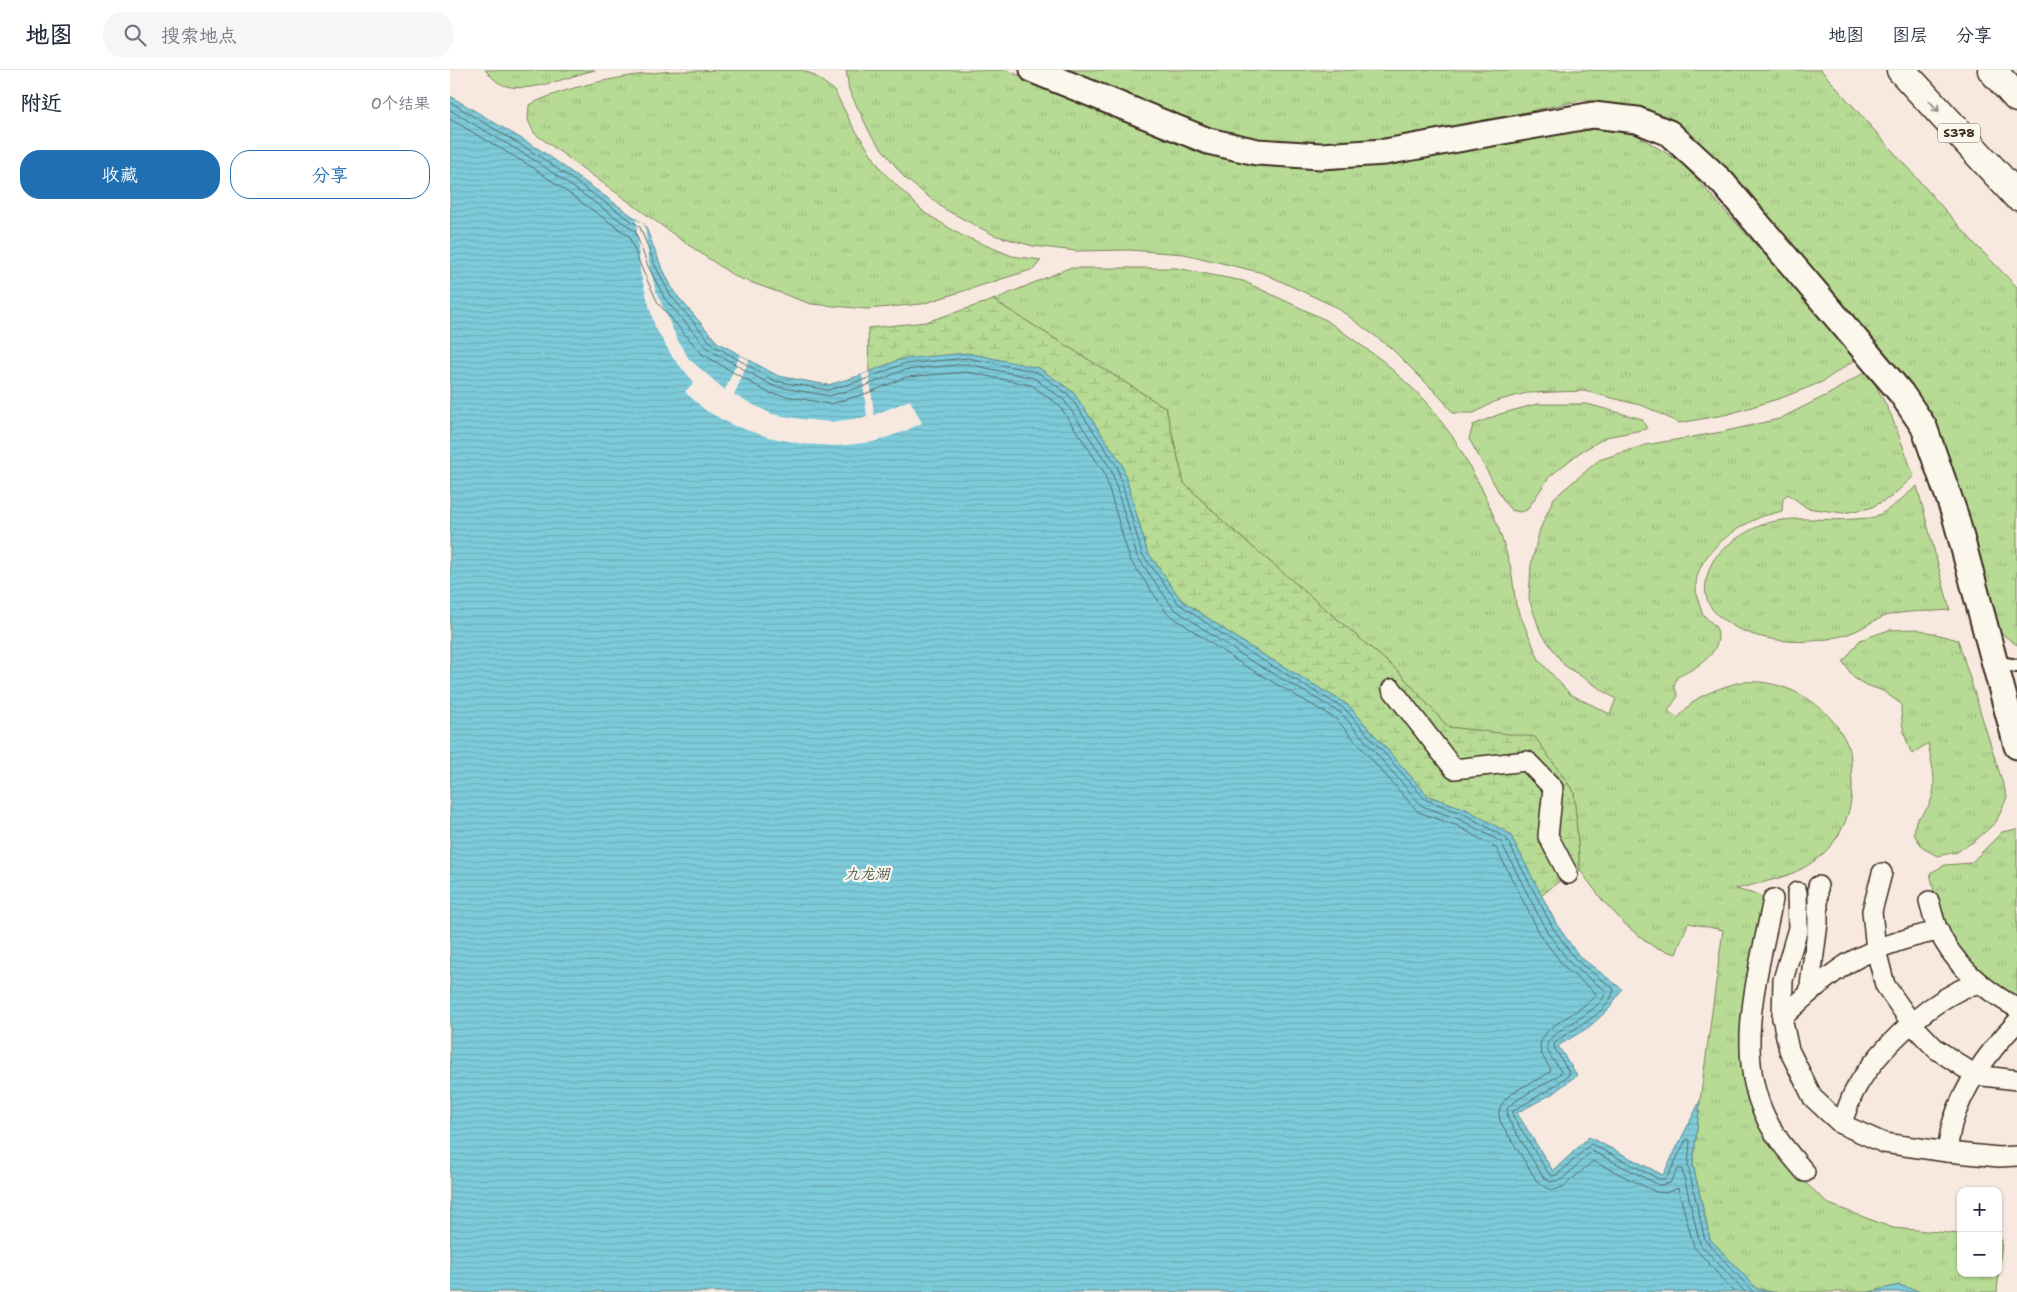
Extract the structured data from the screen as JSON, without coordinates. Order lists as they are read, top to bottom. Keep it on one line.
{"streets":{"main road":["S378"]},"water":["九龙湖"],"page":{"header":"地图","search":"搜索地点","nav":["地图","图层","分享"],"heading":["附近","0个结果"],"buttons":["收藏","分享"],"map_buttons":["+","−"]}}
